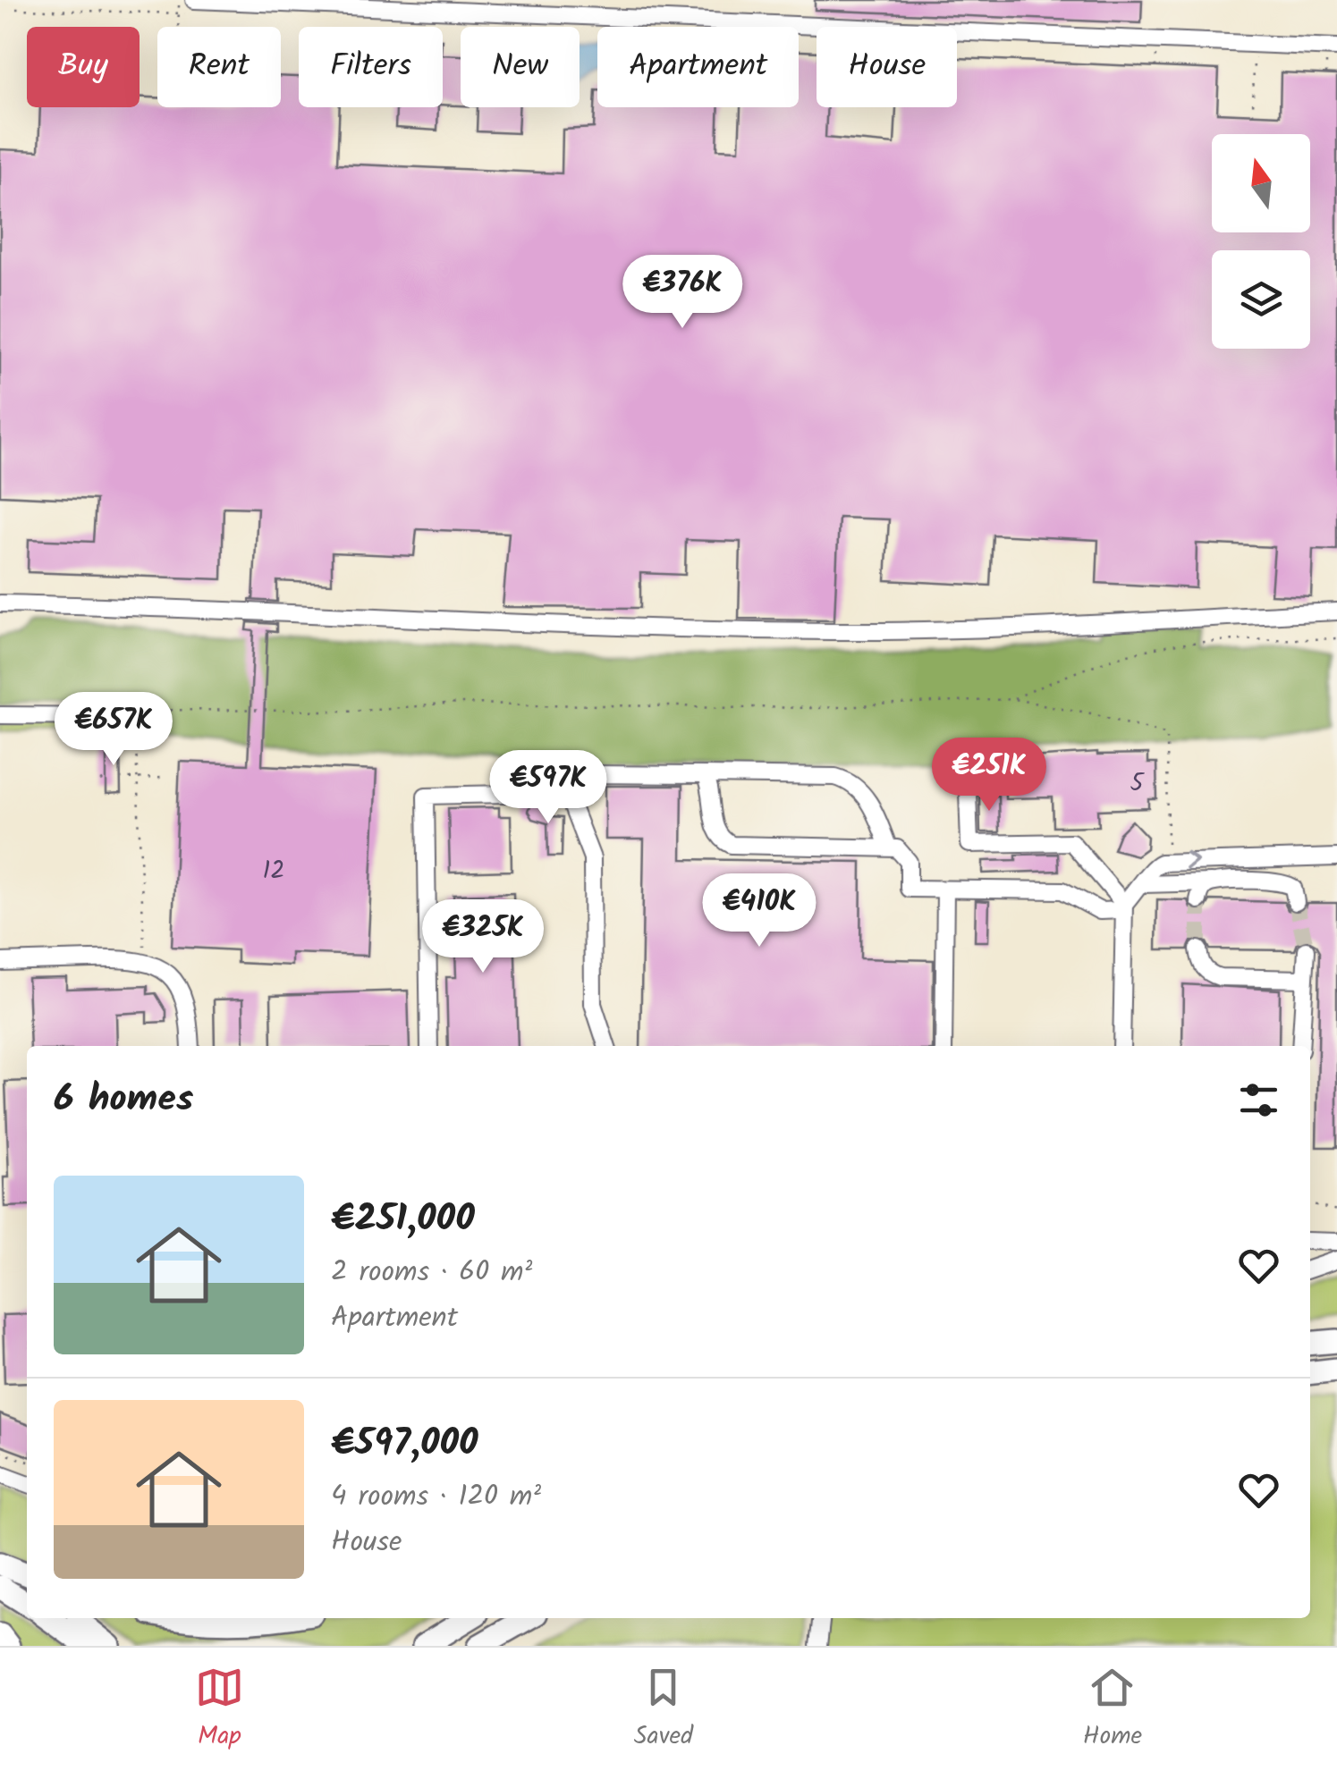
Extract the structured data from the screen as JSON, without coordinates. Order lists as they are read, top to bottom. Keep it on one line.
{"house_numbers":["5","12"],"north":"top","page":{"chip":["Buy","Rent","Filters","New","Apartment","House"],"price":["€376K","€657K","€251K","€597K","€410K","€325K"],"heading":"6 homes","list":[{"name":"€251,000","note":"2 rooms · 60 m² · Apartment"},{"name":"€597,000","note":"4 rooms · 120 m² · House"}],"tabs":["Map","Saved","Home"]}}
